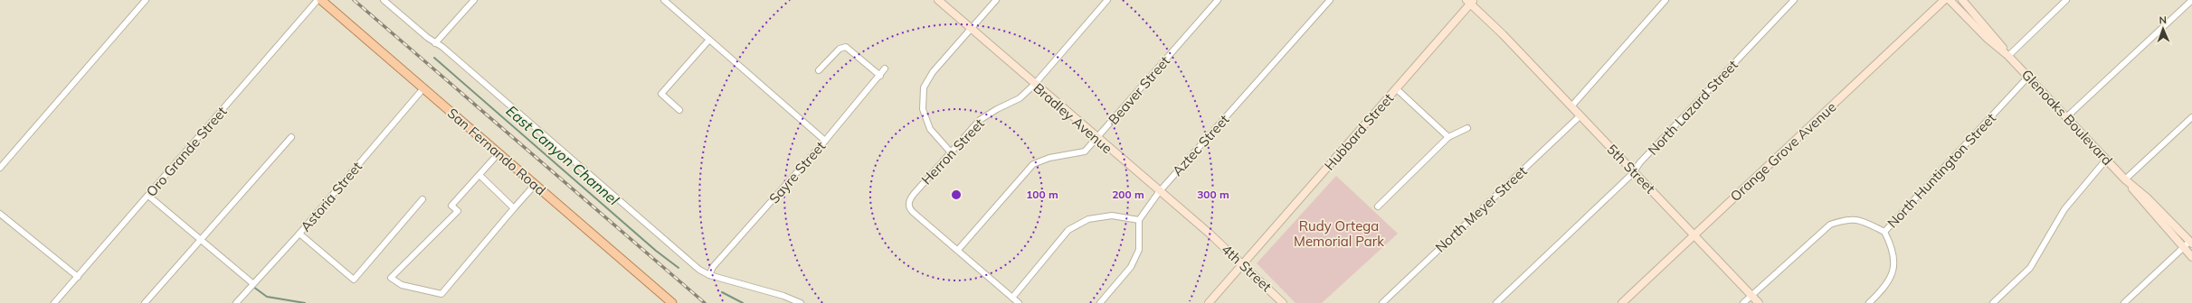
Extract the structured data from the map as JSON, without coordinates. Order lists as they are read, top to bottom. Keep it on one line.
{"streets":{"main road":["San Fernando Road"],"street":["Beaver Street","North Lazard Street","Glenoaks Boulevard","Bradley Avenue","Hubbard Street","Aztec Street","Oro Grande Street","Herron Street","Orange Grove Avenue","5th Street","North Huntington Street","Sayre Street","Astoria Street","North Meyer Street","4th Street"]},"crossings":[["Beaver Street","Bradley Avenue"],["Beaver Street","Herron Street"],["North Lazard Street","5th Street"],["Glenoaks Boulevard","North Huntington Street"],["Bradley Avenue","Aztec Street"],["Bradley Avenue","Herron Street"],["Bradley Avenue","4th Street"],["Hubbard Street","5th Street"],["Hubbard Street","4th Street"],["San Fernando Road","Astoria Street"],["Orange Grove Avenue","5th Street"],["5th Street","North Huntington Street"],["5th Street","North Meyer Street"]],"water":["East Canyon Channel"],"parks":["Rudy Ortega Memorial Park"],"north":"top","rings":["100 m","200 m","300 m"]}
